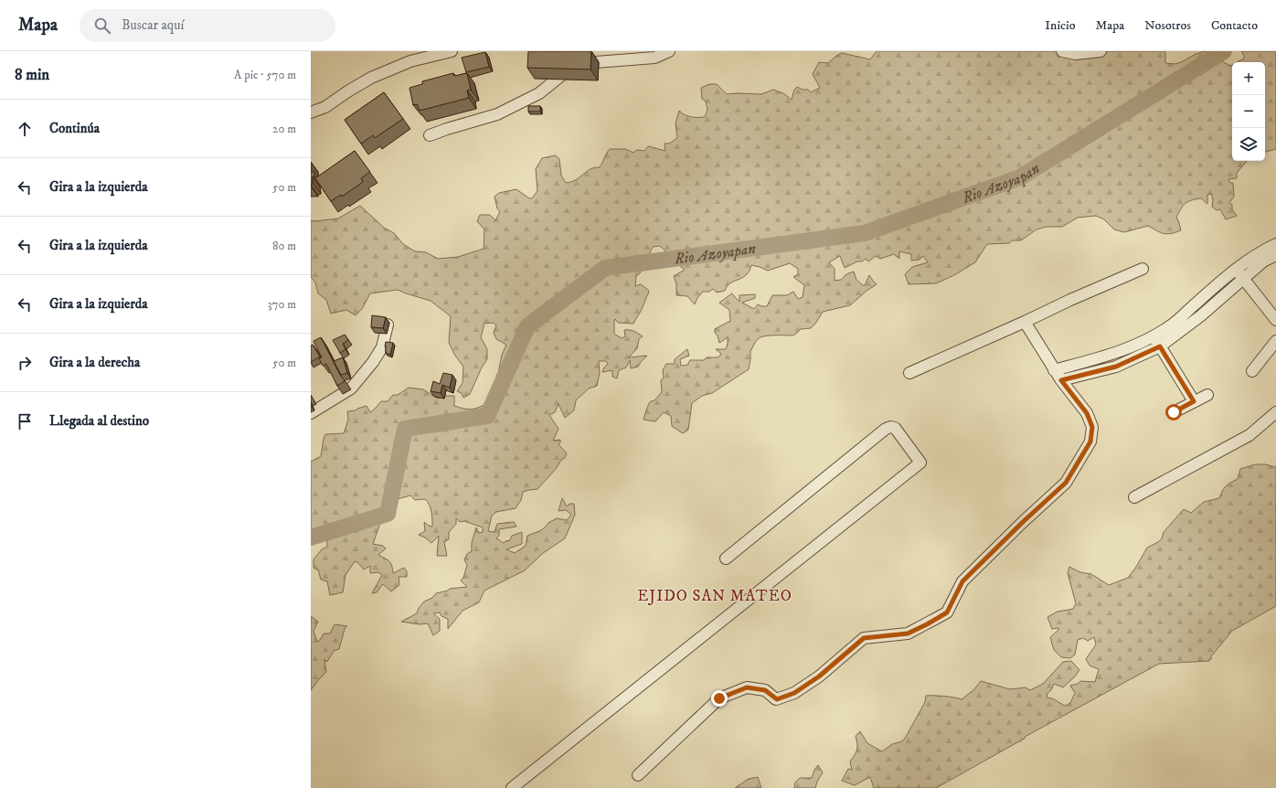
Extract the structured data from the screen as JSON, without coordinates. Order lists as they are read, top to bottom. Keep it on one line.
{"districts":["EJIDO SAN MATEO"],"water":["Rio Azoyapan"],"page":{"header":"Mapa","search":"Buscar aquí","nav":["Inicio","Mapa","Nosotros","Contacto"],"heading":["8 min","A pie · 570 m"],"map_buttons":["+","−"],"list":[["Continúa","20 m"],["Gira a la izquierda","50 m"],["Gira a la izquierda","80 m"],["Gira a la izquierda","370 m"],["Gira a la derecha","50 m"],"Llegada al destino"]}}
